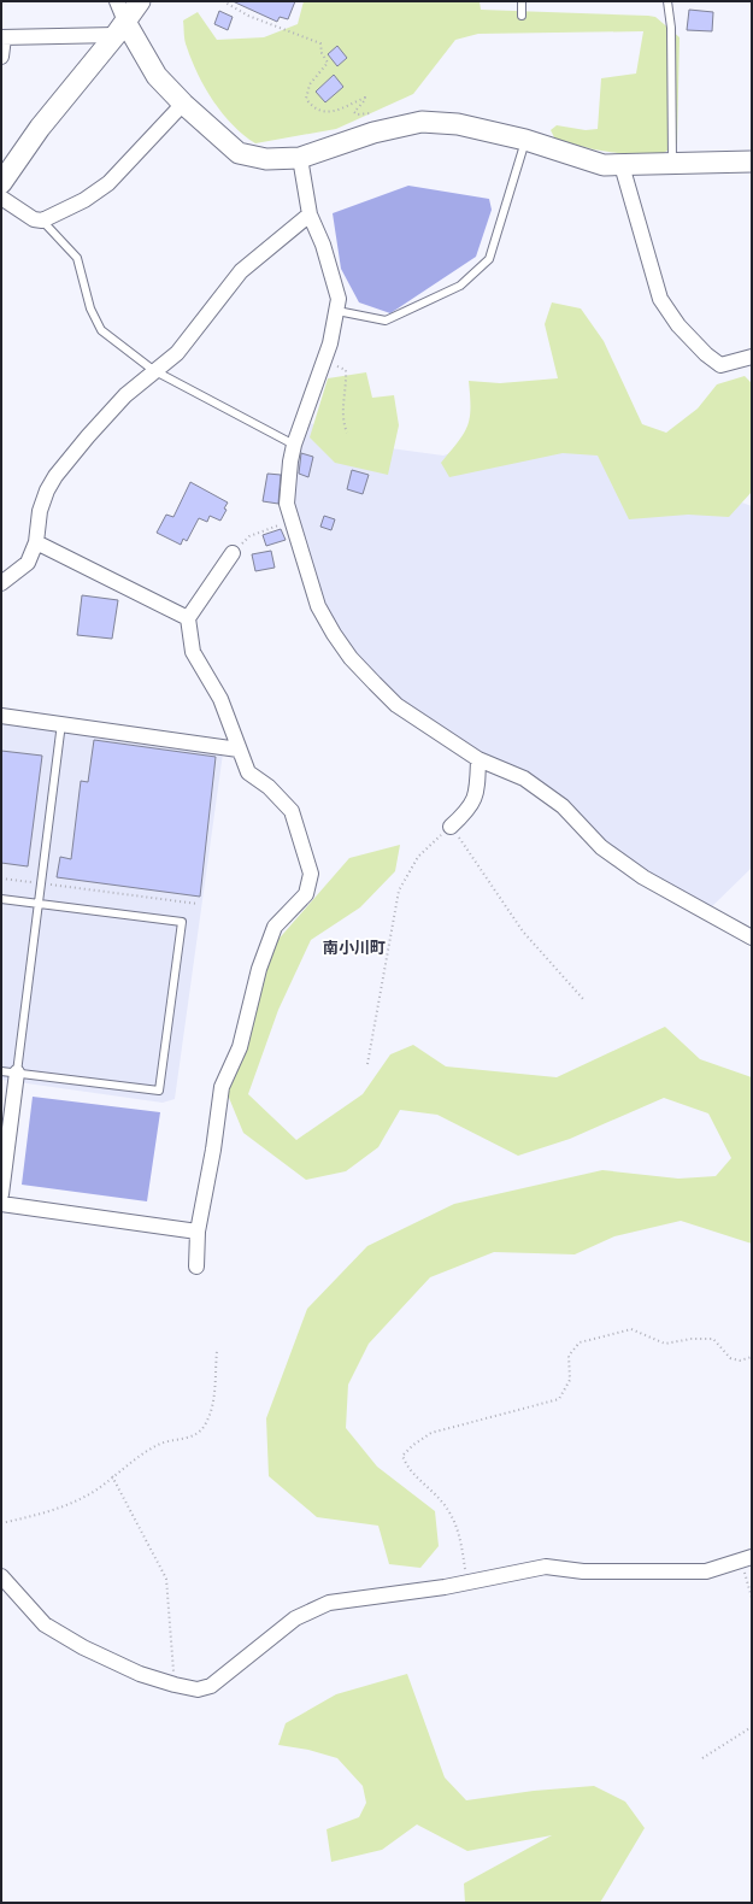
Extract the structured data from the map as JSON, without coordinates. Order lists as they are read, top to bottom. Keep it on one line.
{"districts":["南小川町"]}
